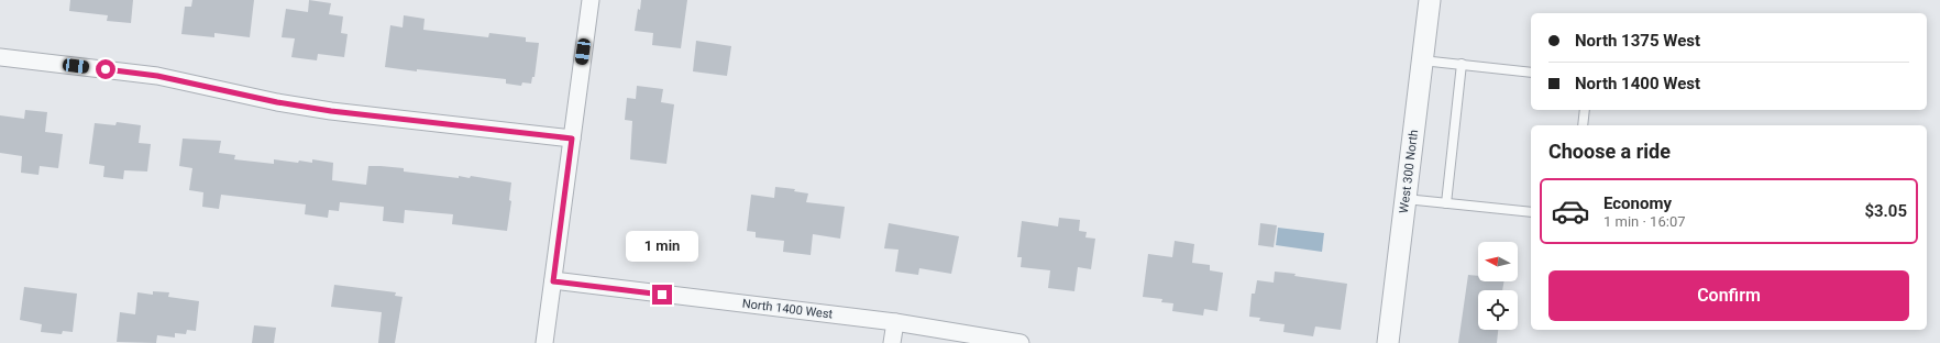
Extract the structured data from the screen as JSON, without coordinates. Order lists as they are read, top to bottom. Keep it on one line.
{"streets":{"street":["West 300 North","North 1400 West"]},"north":"left","page":{"banner":["North 1375 West","North 1400 West"],"heading":"Choose a ride","list":[{"name":"Economy","note":"1 min · 16:07","value":"$3.05"}],"bubble":"1 min","buttons":"Confirm"}}
